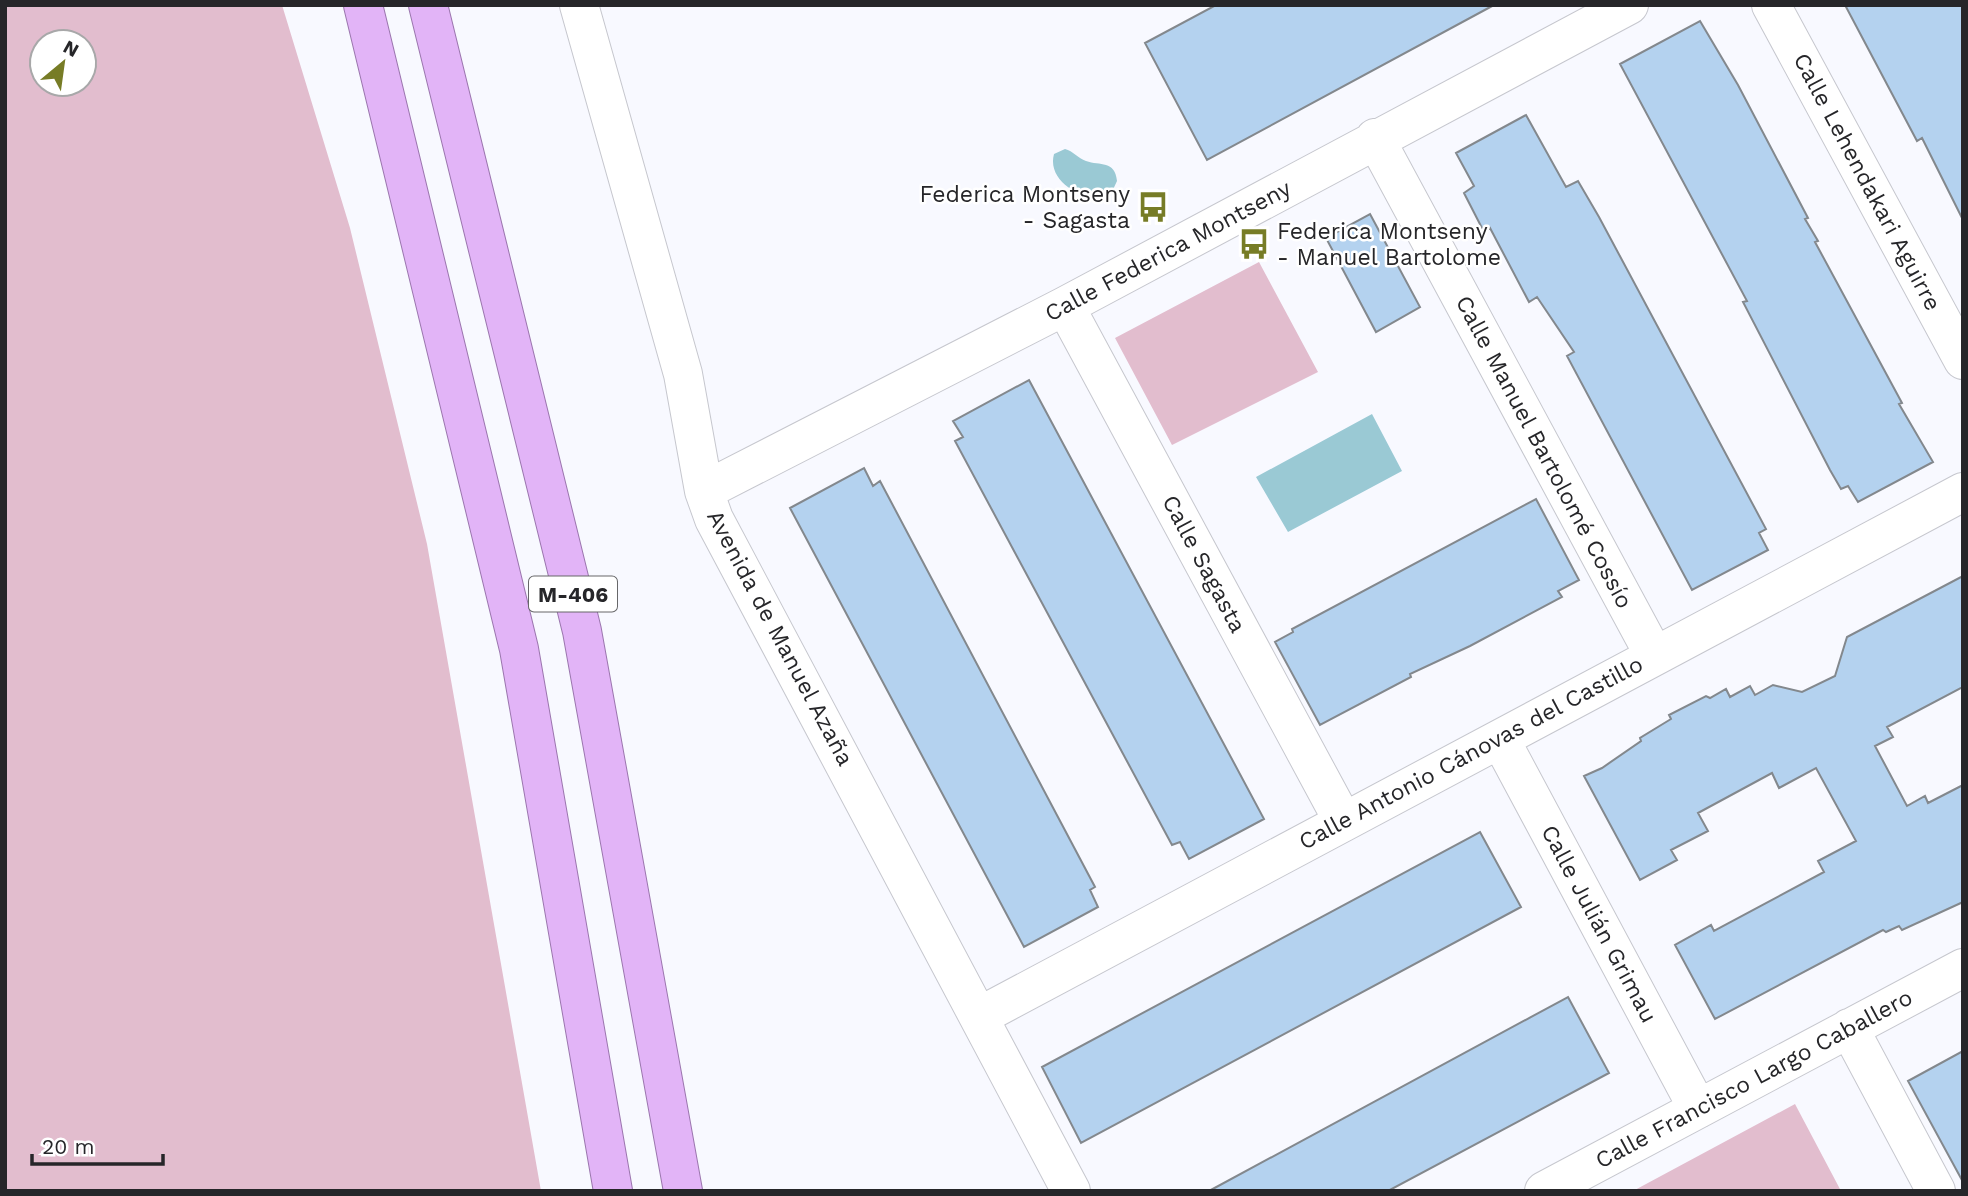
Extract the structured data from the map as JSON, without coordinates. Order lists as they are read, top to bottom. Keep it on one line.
{"streets":{"highway":["M-406"],"street":["Calle Lehendakari Aguirre","Calle Federica Montseny","Calle Manuel Bartolomé Cossío","Calle Sagasta","Avenida de Manuel Azaña","Calle Antonio Cánovas del Castillo","Calle Julián Grimau","Calle Francisco Largo Caballero"]},"crossings":[["Calle Federica Montseny","Calle Manuel Bartolomé Cossío"],["Calle Federica Montseny","Calle Sagasta"],["Calle Federica Montseny","Avenida de Manuel Azaña"],["Calle Manuel Bartolomé Cossío","Calle Antonio Cánovas del Castillo"],["Calle Sagasta","Calle Antonio Cánovas del Castillo"],["Avenida de Manuel Azaña","Calle Antonio Cánovas del Castillo"],["Calle Antonio Cánovas del Castillo","Calle Julián Grimau"],["Calle Julián Grimau","Calle Francisco Largo Caballero"]],"places":{"bus stop":["Federica Montseny - Sagasta","Federica Montseny - Manuel Bartolome"]},"scale_bar":"20 m","north":"top right"}
